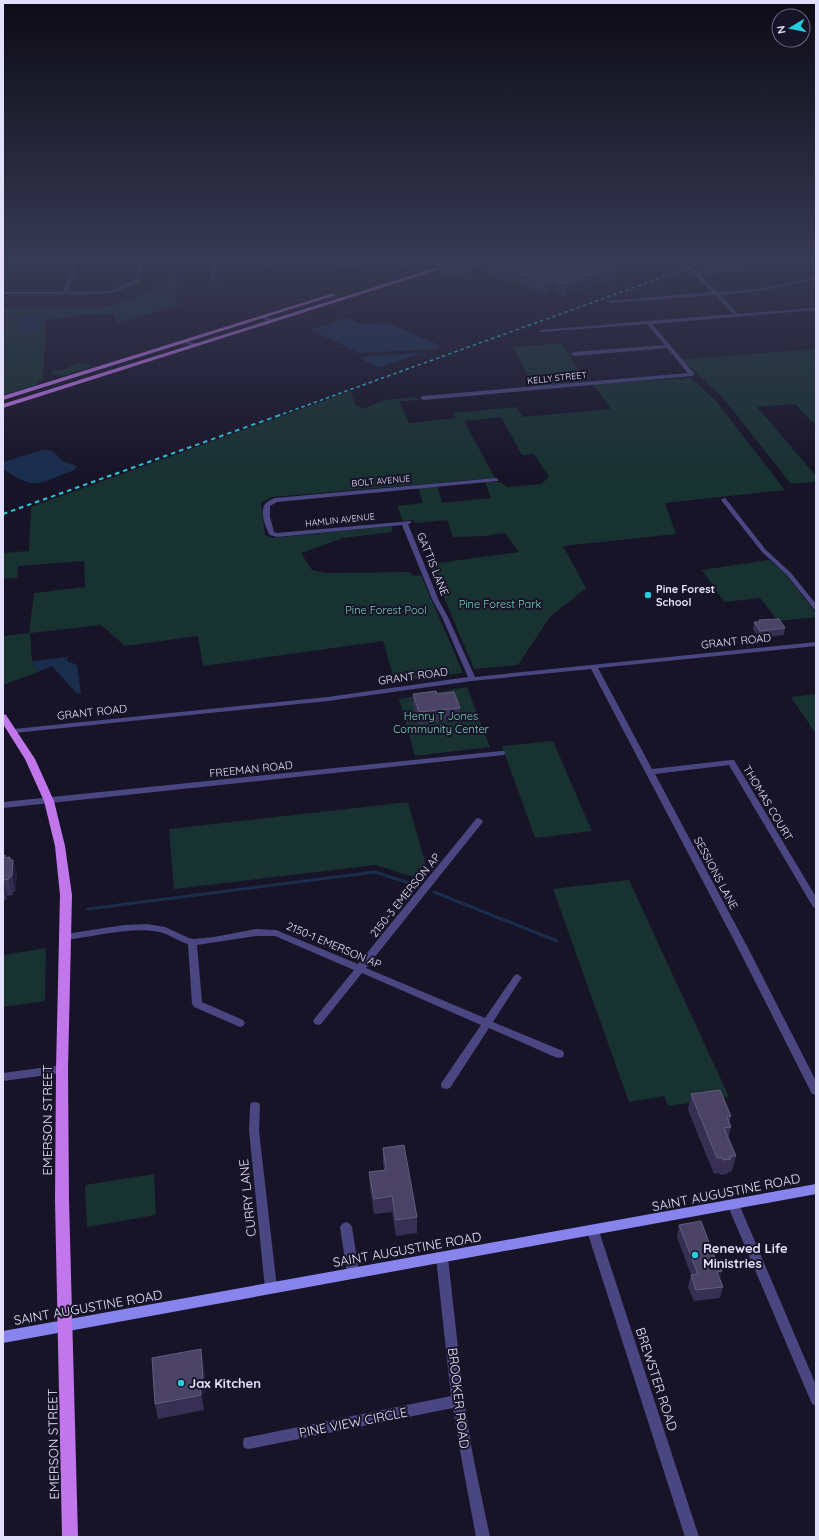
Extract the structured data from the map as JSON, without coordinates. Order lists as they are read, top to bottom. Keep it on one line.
{"streets":{"main road":["EMERSON STREET","SAINT AUGUSTINE ROAD"],"street":["KELLY STREET","BOLT AVENUE","HAMLIN AVENUE","GATTIS LANE","GRANT ROAD","FREEMAN ROAD","THOMAS COURT","SESSIONS LANE","2150-3 EMERSON AP","2150-1 EMERSON AP","CURRY LANE","BREWSTER ROAD","BROOKER ROAD","PINE VIEW CIRCLE"]},"crossings":[["BOLT AVENUE","HAMLIN AVENUE"],["HAMLIN AVENUE","GATTIS LANE"],["GATTIS LANE","GRANT ROAD"],["GRANT ROAD","SESSIONS LANE"],["GRANT ROAD","EMERSON STREET"],["FREEMAN ROAD","EMERSON STREET"],["THOMAS COURT","SESSIONS LANE"],["2150-3 EMERSON AP","2150-1 EMERSON AP"],["EMERSON STREET","SAINT AUGUSTINE ROAD"],["SAINT AUGUSTINE ROAD","CURRY LANE"],["SAINT AUGUSTINE ROAD","BREWSTER ROAD"],["SAINT AUGUSTINE ROAD","BROOKER ROAD"],["BROOKER ROAD","PINE VIEW CIRCLE"]],"parks":["Pine Forest Park","Pine Forest Pool","Henry T Jones Community Center"],"places":["Pine Forest School","Renewed Life Ministries","Jax Kitchen"],"north":"left"}
